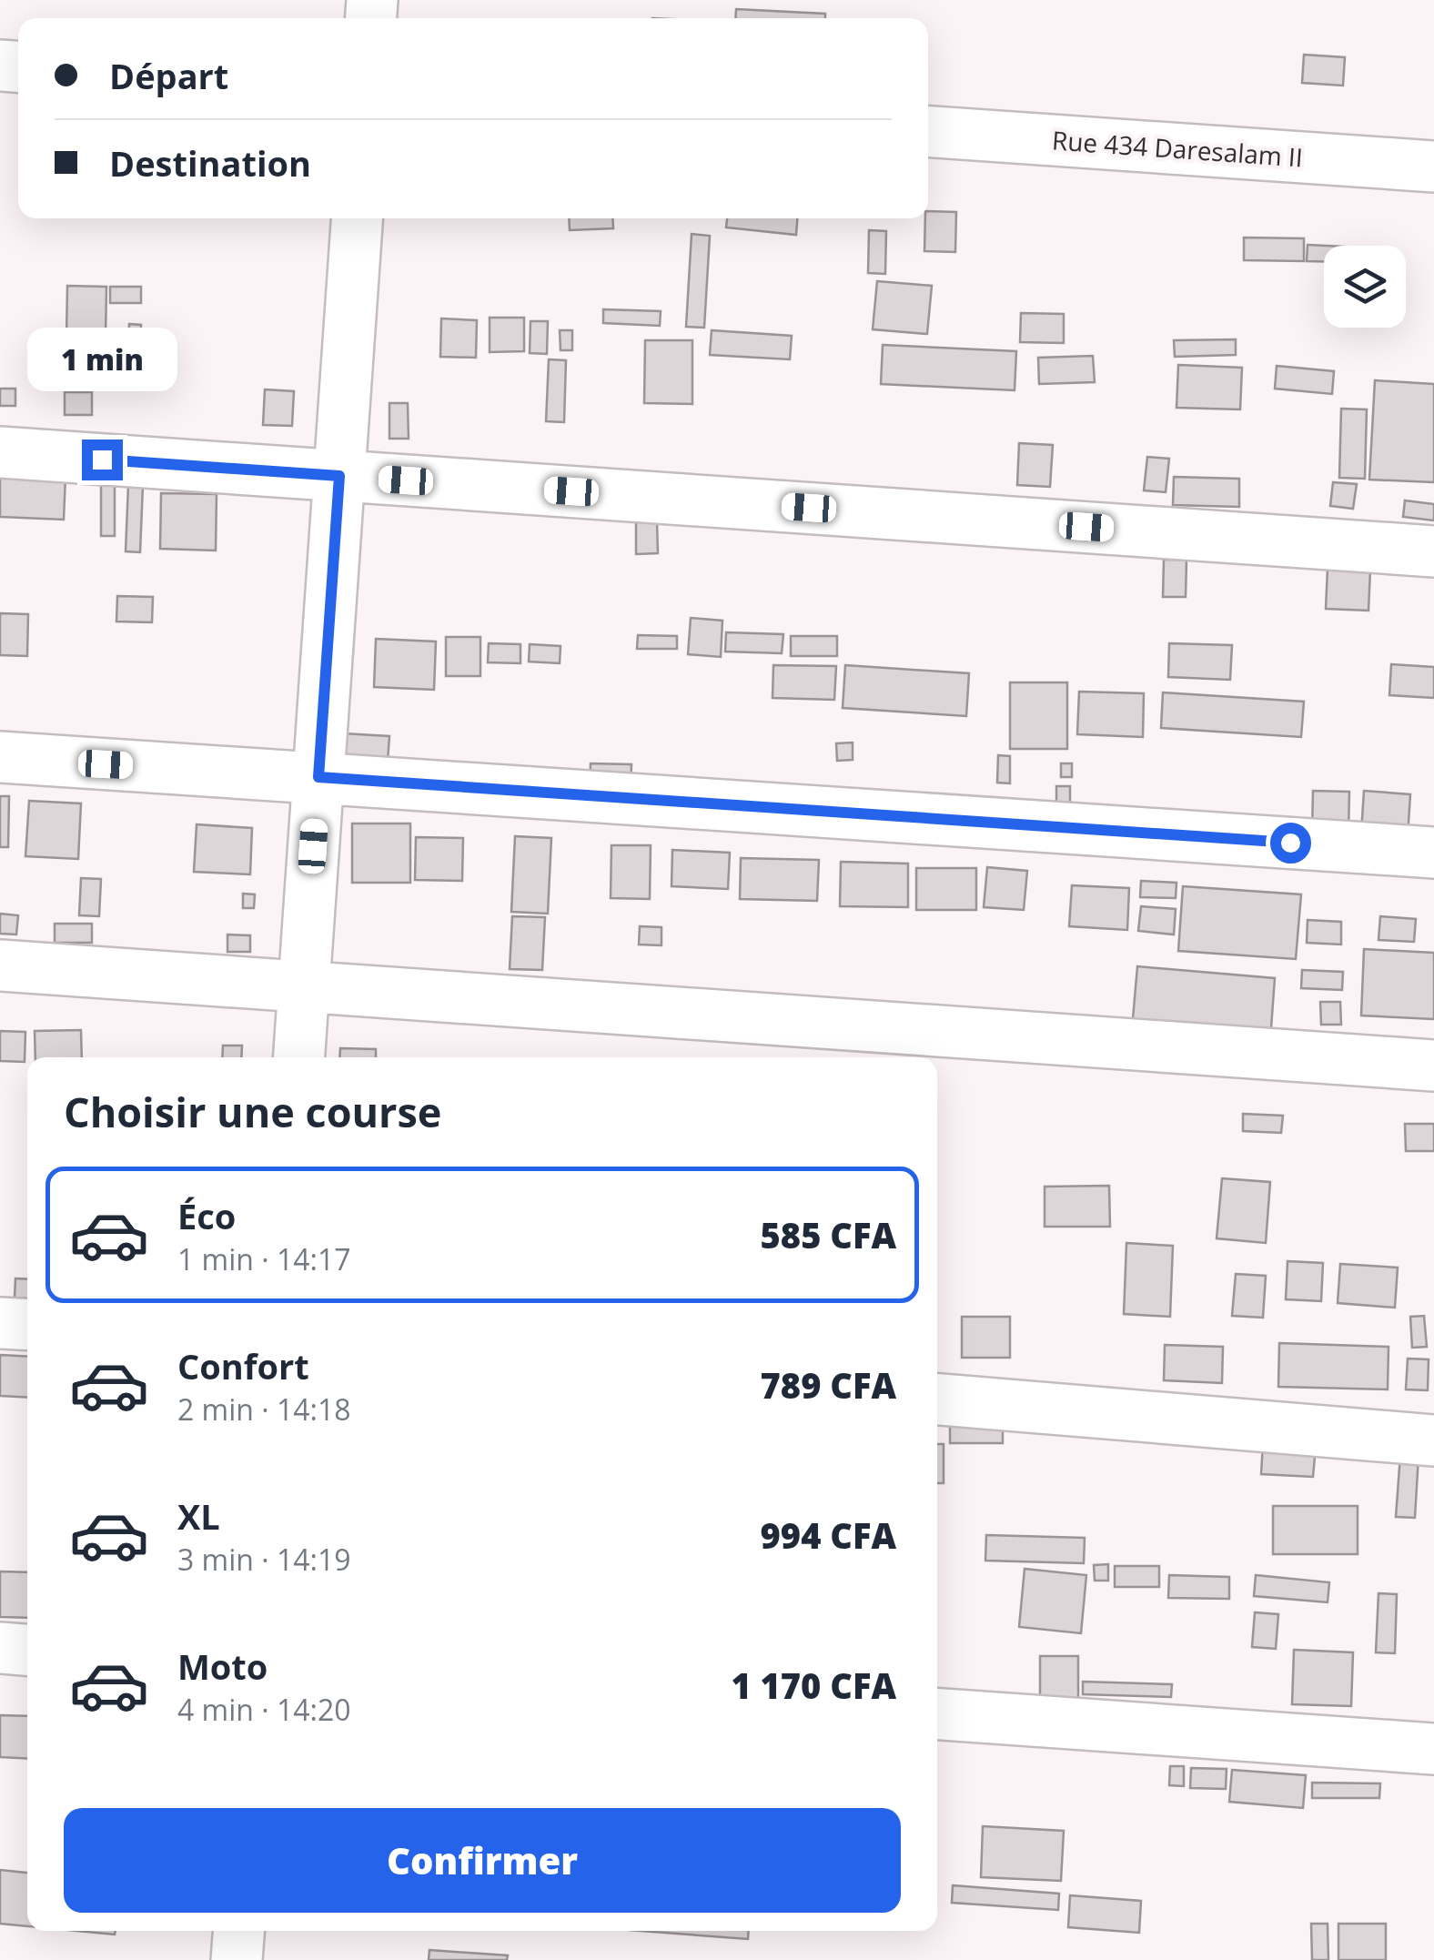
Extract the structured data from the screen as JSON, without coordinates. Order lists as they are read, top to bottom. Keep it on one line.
{"streets":{"street":["Rue 434 Daresalam II"]},"page":{"banner":["Départ","Destination"],"bubble":"1 min","heading":"Choisir une course","list":[{"name":"Éco","note":"1 min · 14:17","value":"585 CFA"},{"name":"Confort","note":"2 min · 14:18","value":"789 CFA"},{"name":"XL","note":"3 min · 14:19","value":"994 CFA"},{"name":"Moto","note":"4 min · 14:20","value":"1 170 CFA"}],"buttons":"Confirmer"}}
